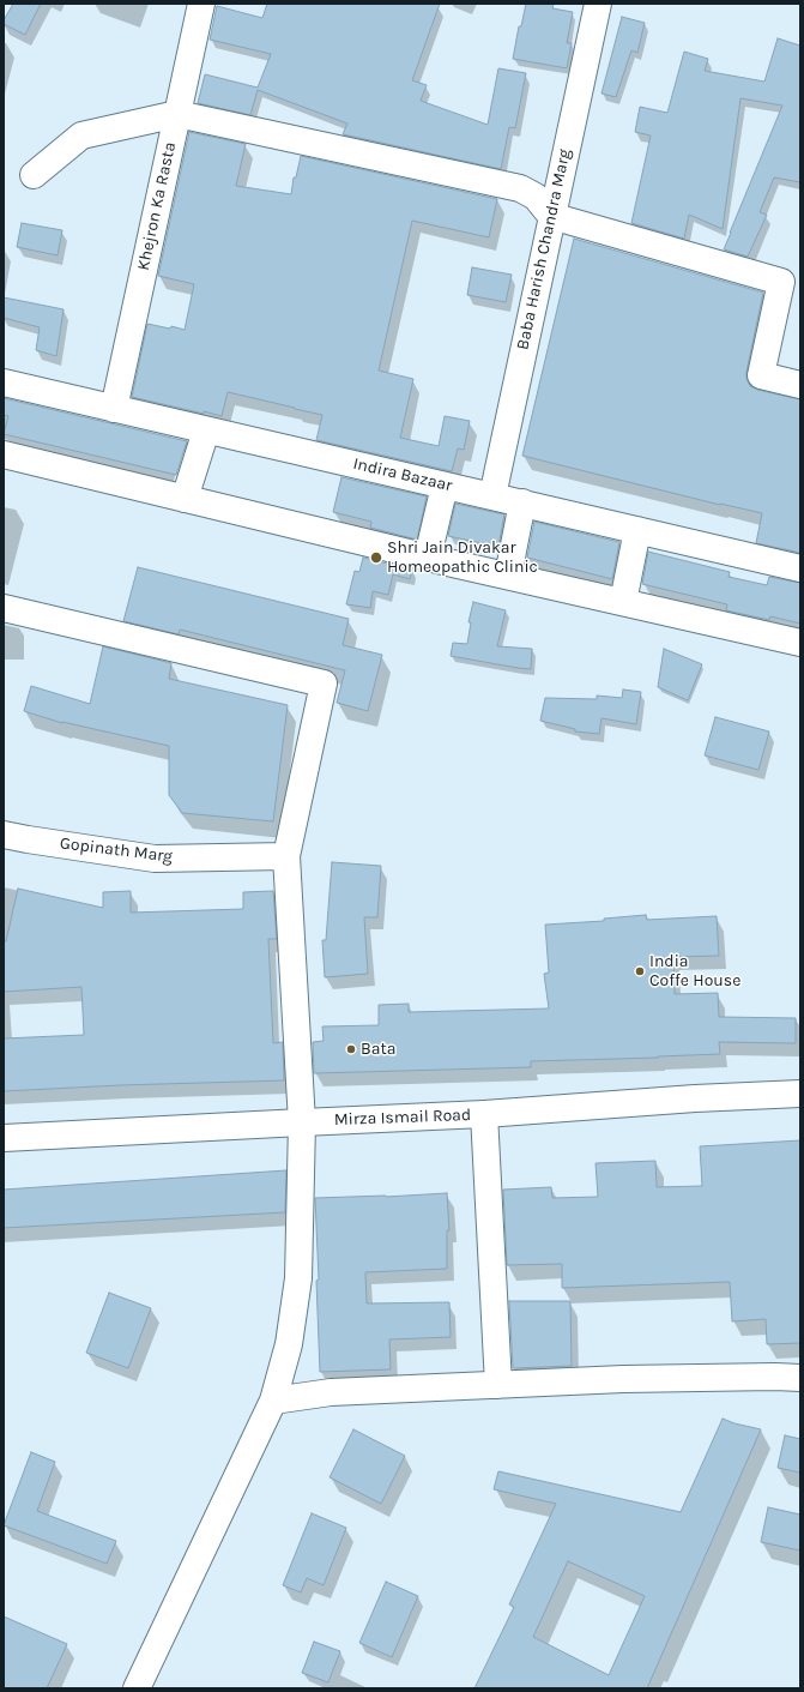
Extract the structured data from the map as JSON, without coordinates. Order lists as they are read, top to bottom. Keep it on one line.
{"streets":{"main road":["Khejron Ka Rasta","Baba Harish Chandra Marg","Indira Bazaar","Gopinath Marg","Mirza Ismail Road"]},"crossings":[["Khejron Ka Rasta","Indira Bazaar"],["Baba Harish Chandra Marg","Indira Bazaar"]],"places":["Shri Jain Divakar Homeopathic Clinic","India Coffe House","Bata"]}
